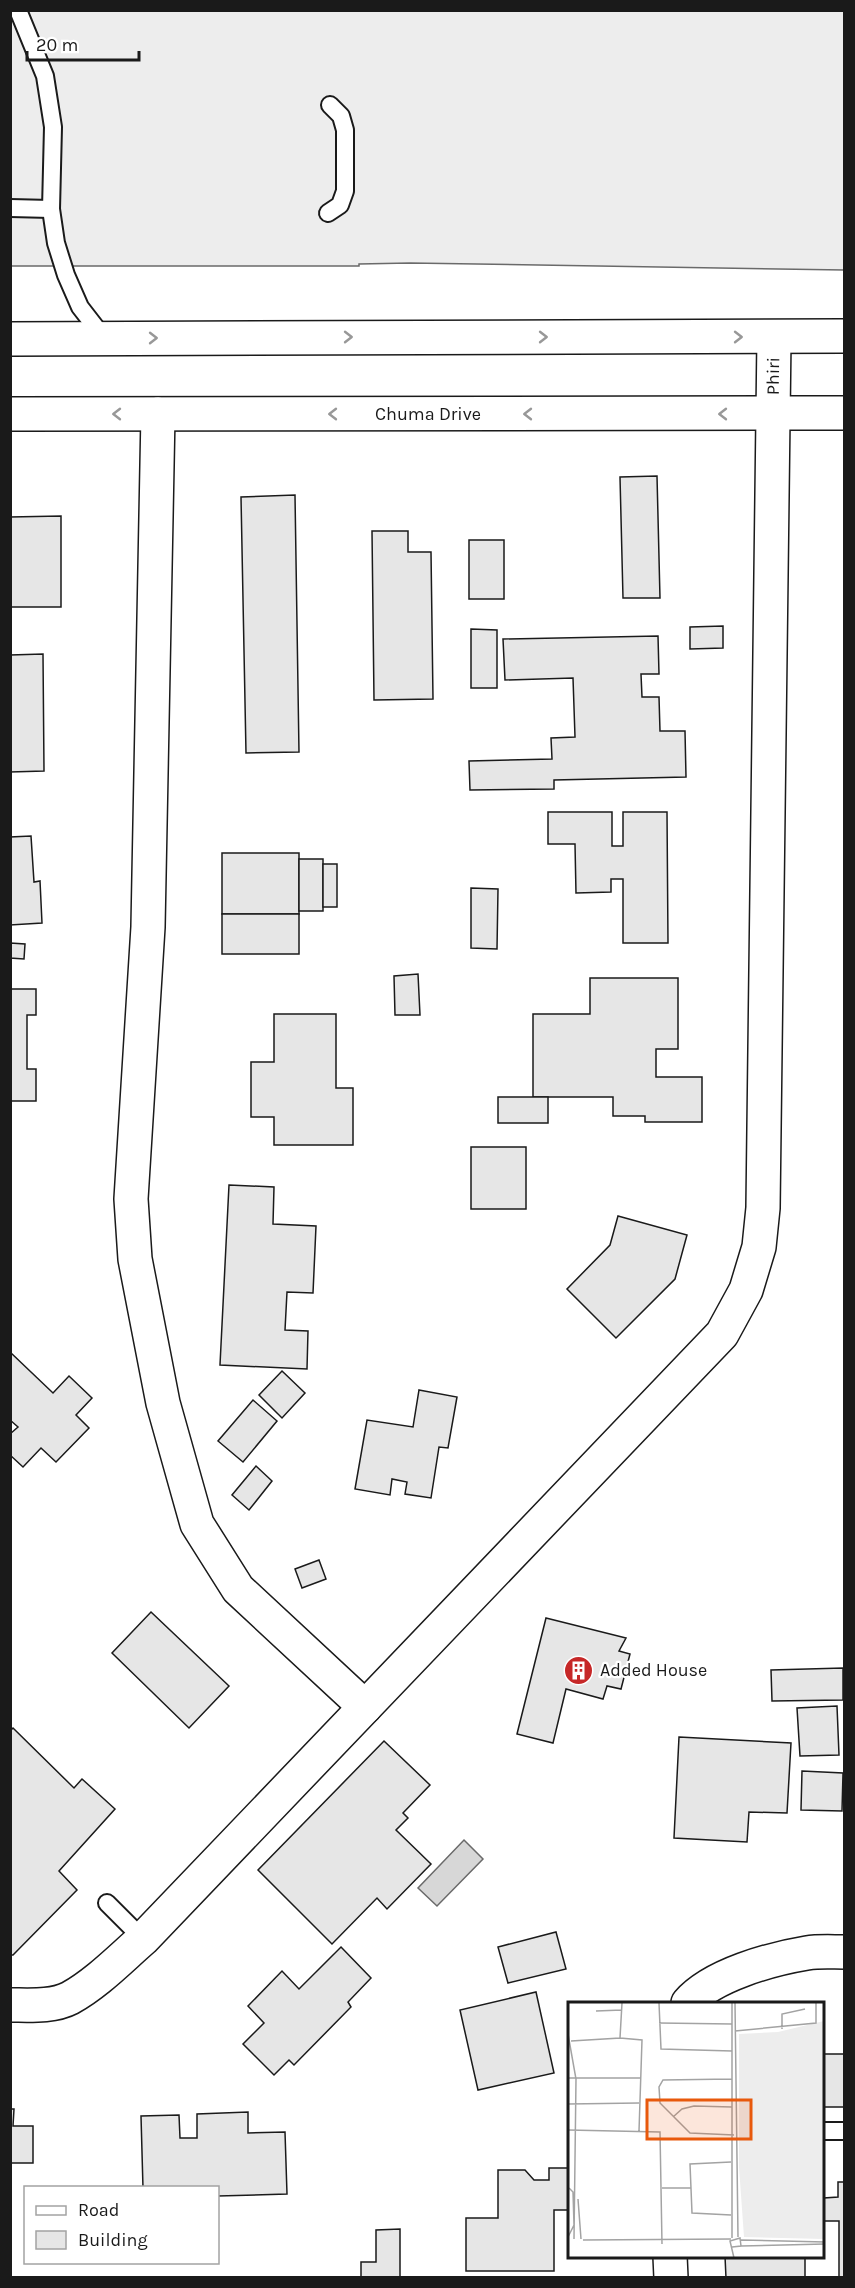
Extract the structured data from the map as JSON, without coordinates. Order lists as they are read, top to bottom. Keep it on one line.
{"streets":{"street":["Phiri","Chuma Drive"]},"crossings":[["Phiri","Chuma Drive"]],"places":{"building":["Added House"]},"legend":["Road","Building"],"scale_bar":"20 m"}
